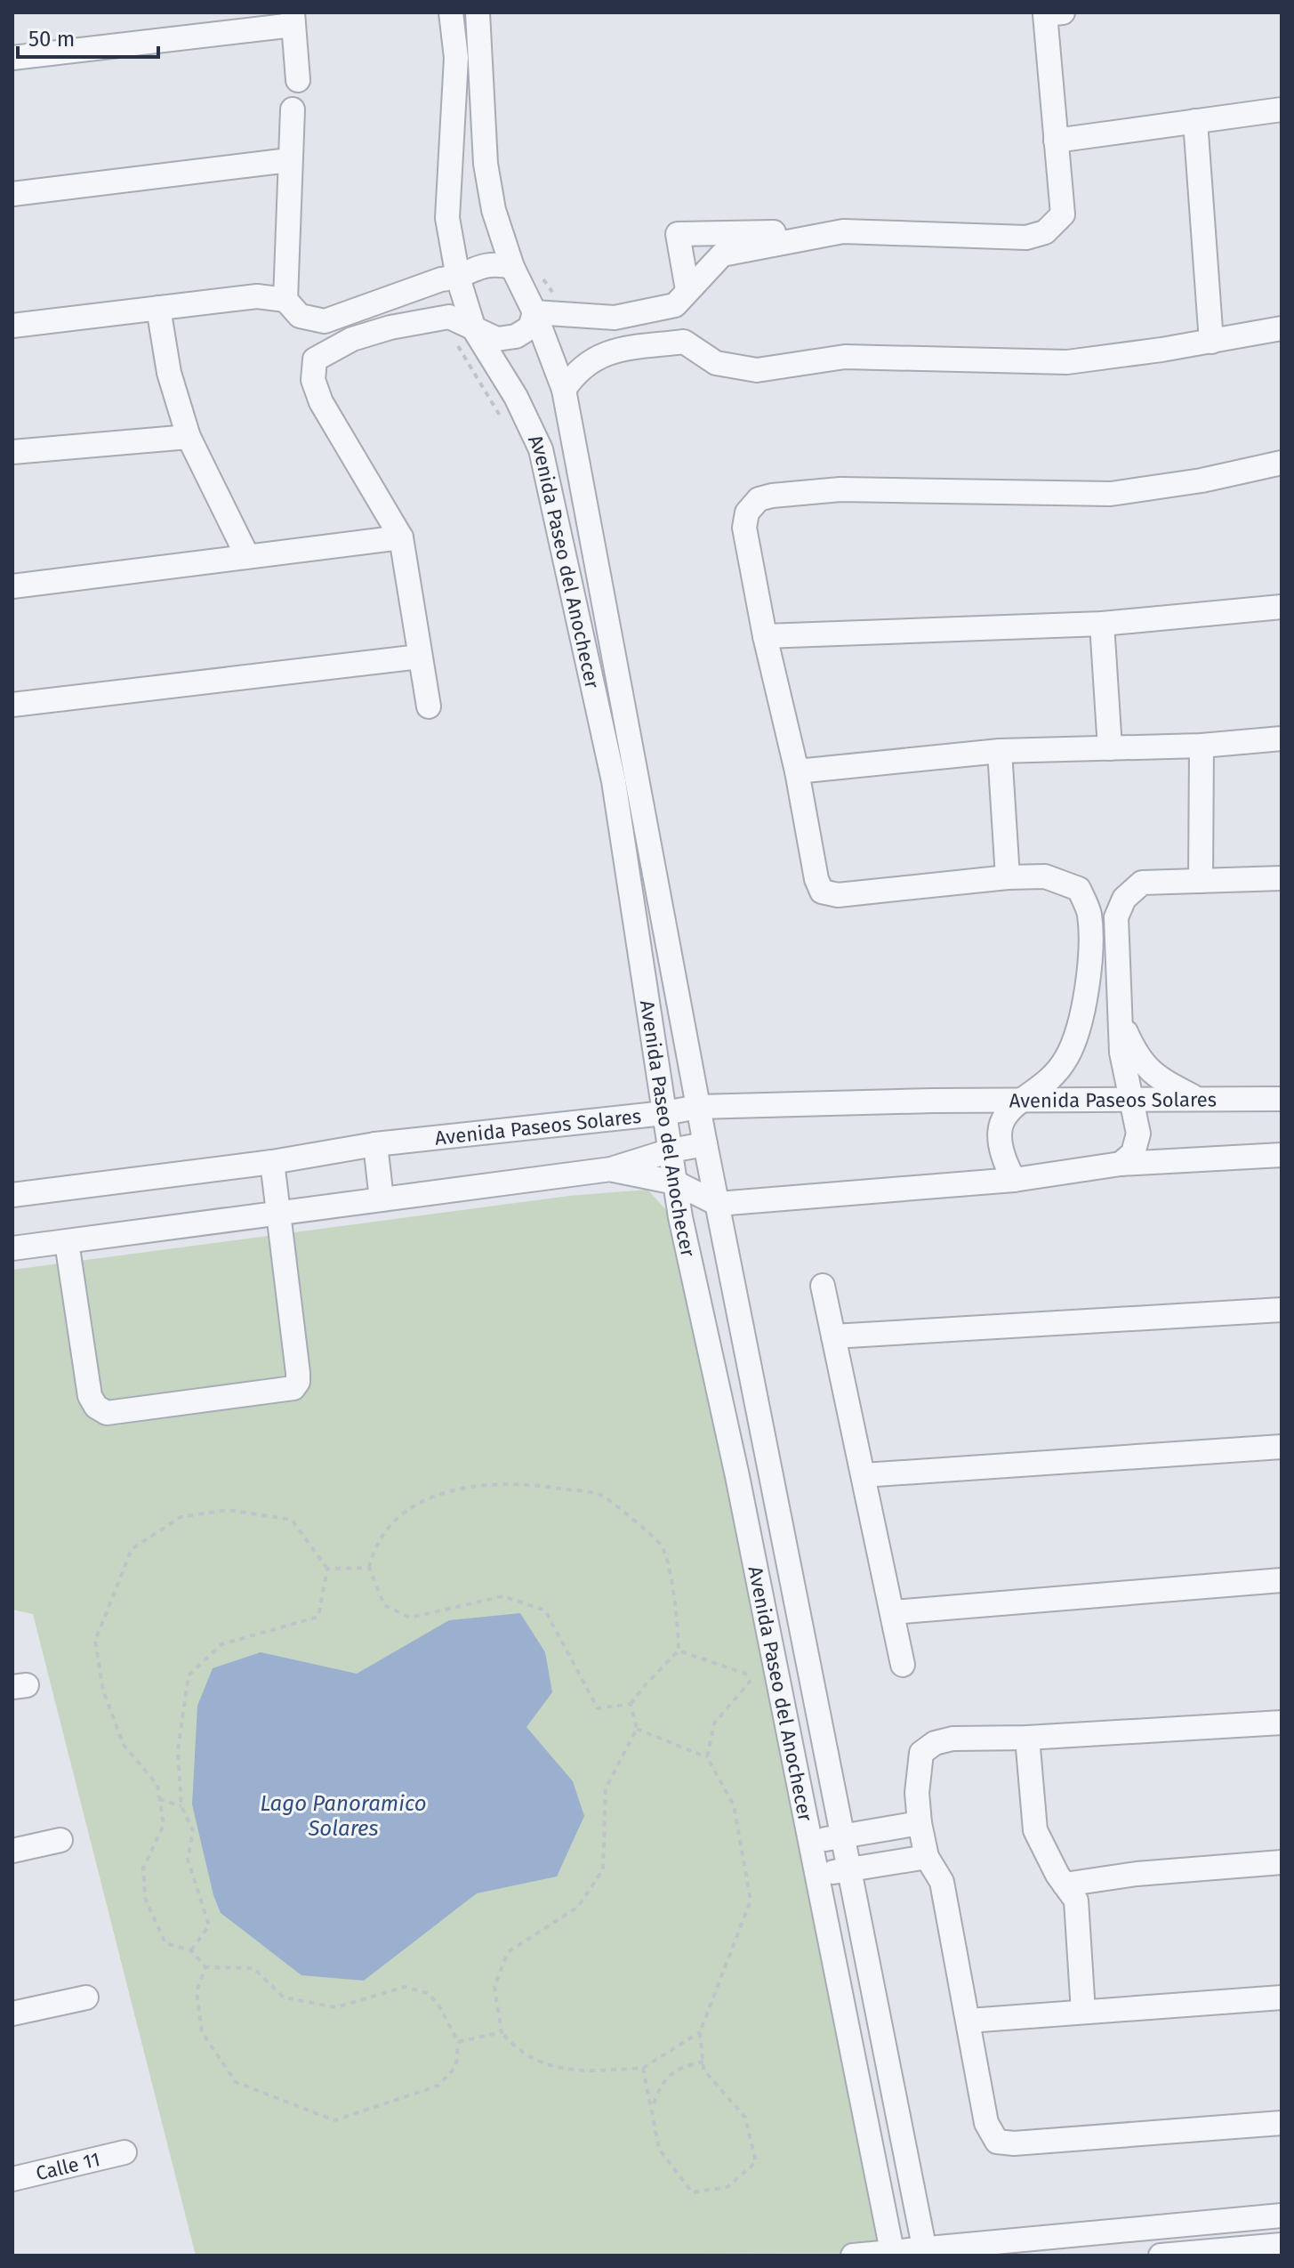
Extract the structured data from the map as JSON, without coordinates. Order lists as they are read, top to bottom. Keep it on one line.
{"streets":{"street":["Avenida Paseo del Anochecer","Avenida Paseos Solares","Calle 11"]},"crossings":[["Avenida Paseo del Anochecer","Avenida Paseos Solares"]],"water":["Lago Panoramico Solares"],"scale_bar":"50 m"}
